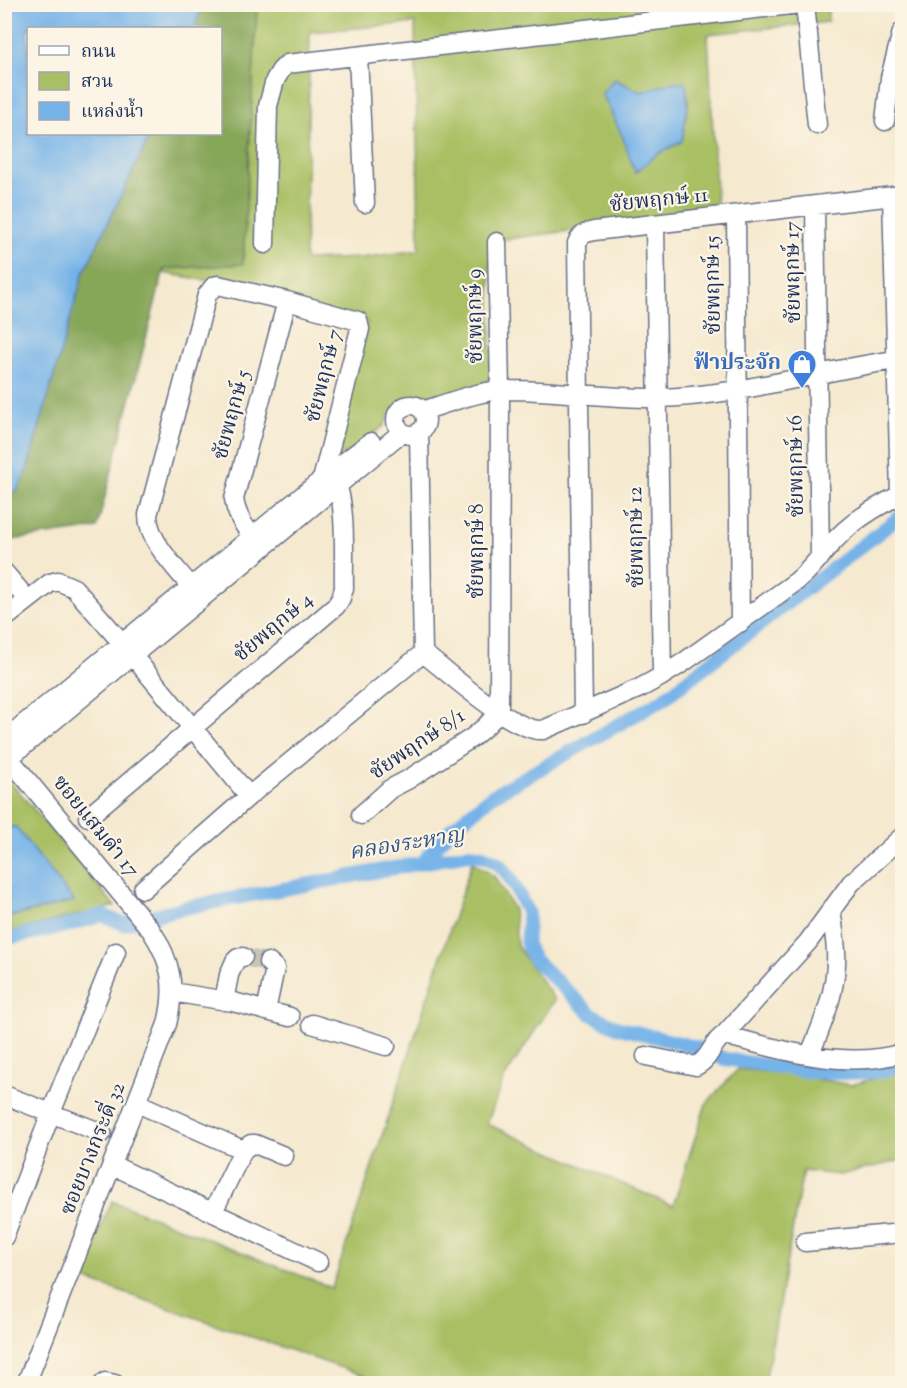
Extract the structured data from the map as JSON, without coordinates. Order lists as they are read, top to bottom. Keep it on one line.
{"streets":{"street":["ชัยพฤกษ์ 11","ชัยพฤกษ์ 17","ชัยพฤกษ์ 15","ชัยพฤกษ์ 9","ชัยพฤกษ์ 7","ชัยพฤกษ์ 5","ชัยพฤกษ์ 16","ชัยพฤกษ์ 12","ชัยพฤกษ์ 8","ชัยพฤกษ์ 4","ชัยพฤกษ์ 8/1","ซอยแสมดำ 17","ซอยบางกระดี่ 32"]},"crossings":[["ชัยพฤกษ์ 11","ชัยพฤกษ์ 17"],["ชัยพฤกษ์ 11","ชัยพฤกษ์ 15"],["ชัยพฤกษ์ 11","ชัยพฤกษ์ 12"],["ชัยพฤกษ์ 17","ชัยพฤกษ์ 16"],["ชัยพฤกษ์ 9","ชัยพฤกษ์ 8"],["ชัยพฤกษ์ 7","ชัยพฤกษ์ 5"],["ชัยพฤกษ์ 7","ชัยพฤกษ์ 4"],["ชัยพฤกษ์ 8","ชัยพฤกษ์ 8/1"],["ซอยแสมดำ 17","ซอยบางกระดี่ 32"]],"water":["คลองระหาญ"],"places":{"shop":["ฟ้าประจัก"]},"legend":["ถนน","สวน","แหล่งน้ำ"]}
